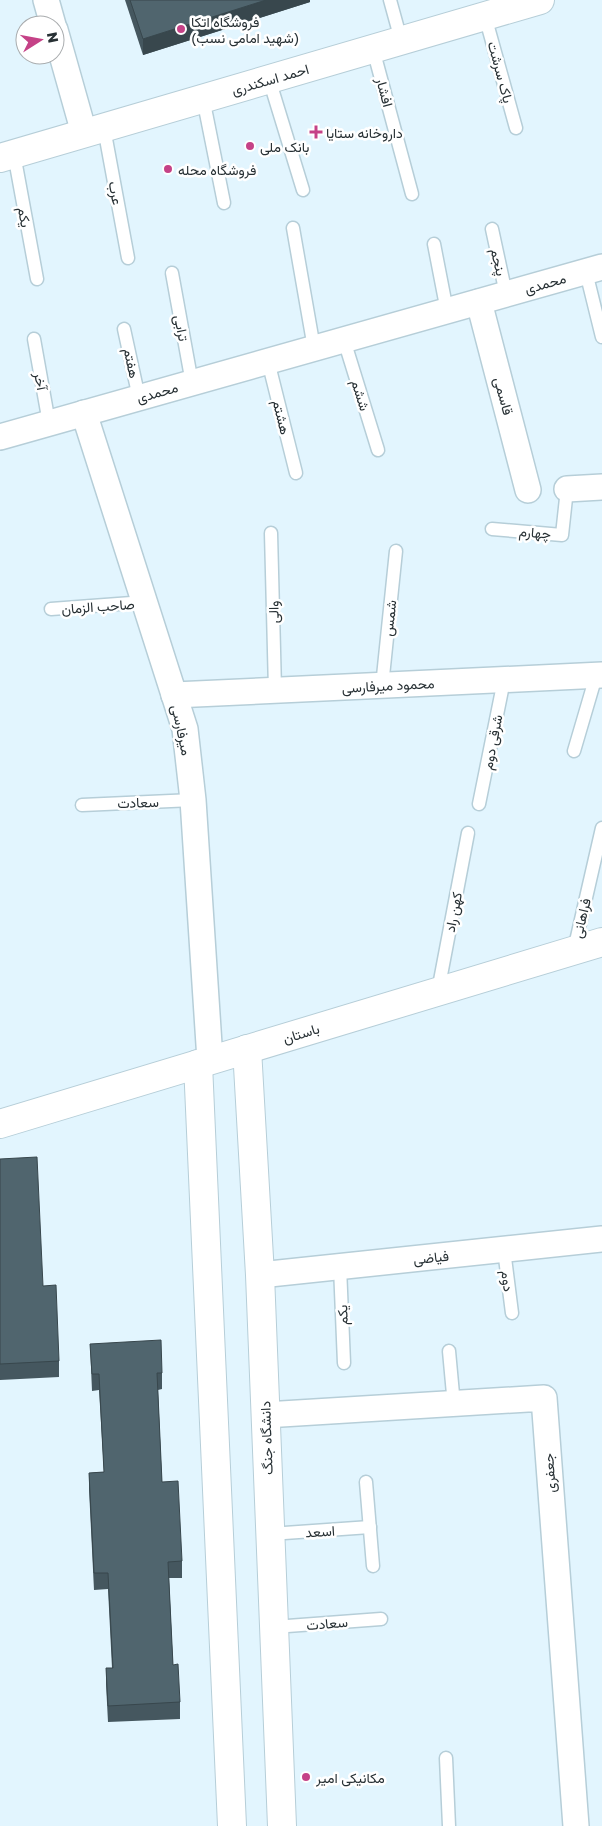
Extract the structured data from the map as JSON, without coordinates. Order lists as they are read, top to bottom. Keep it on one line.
{"streets":{"main road":["احمد اسکندری","باستان","دانشگاه جنگ"],"street":["محمدی","قاسمی","محمود میرفارسی","میرفارسی","فیاضی","جعفری"],"lane":["پاک سرشت","افشار","عرب","یکم","پنجم","ترابی","هفتم","آخر","ششم","هشتم","چهارم","صاحب الزمان","والی","شمس","شرقی دوم","سعادت","کهن راد","فراهانی","دوم","اسعد"]},"crossings":[["پاک سرشت","احمد اسکندری"],["احمد اسکندری","افشار"],["احمد اسکندری","عرب"],["احمد اسکندری","یکم"],["یکم","فیاضی"],["پنجم","محمدی"],["محمدی","ترابی"],["محمدی","هفتم"],["محمدی","آخر"],["محمدی","ششم"],["محمدی","قاسمی"],["محمدی","هشتم"],["محمدی","میرفارسی"],["صاحب الزمان","میرفارسی"],["والی","محمود میرفارسی"],["شمس","محمود میرفارسی"],["محمود میرفارسی","میرفارسی"],["محمود میرفارسی","شرقی دوم"],["میرفارسی","سعادت"],["میرفارسی","باستان"],["سعادت","دانشگاه جنگ"],["کهن راد","باستان"],["فراهانی","باستان"],["باستان","دانشگاه جنگ"],["فیاضی","دوم"],["فیاضی","دانشگاه جنگ"],["دانشگاه جنگ","جعفری"],["دانشگاه جنگ","اسعد"]],"places":{"other":["فروشگاه اتکا (شهید امامی نسب)","بانک ملی","فروشگاه محله","مکانیکی امیر"],"health":["داروخانه ستایا"]},"north":"right"}
